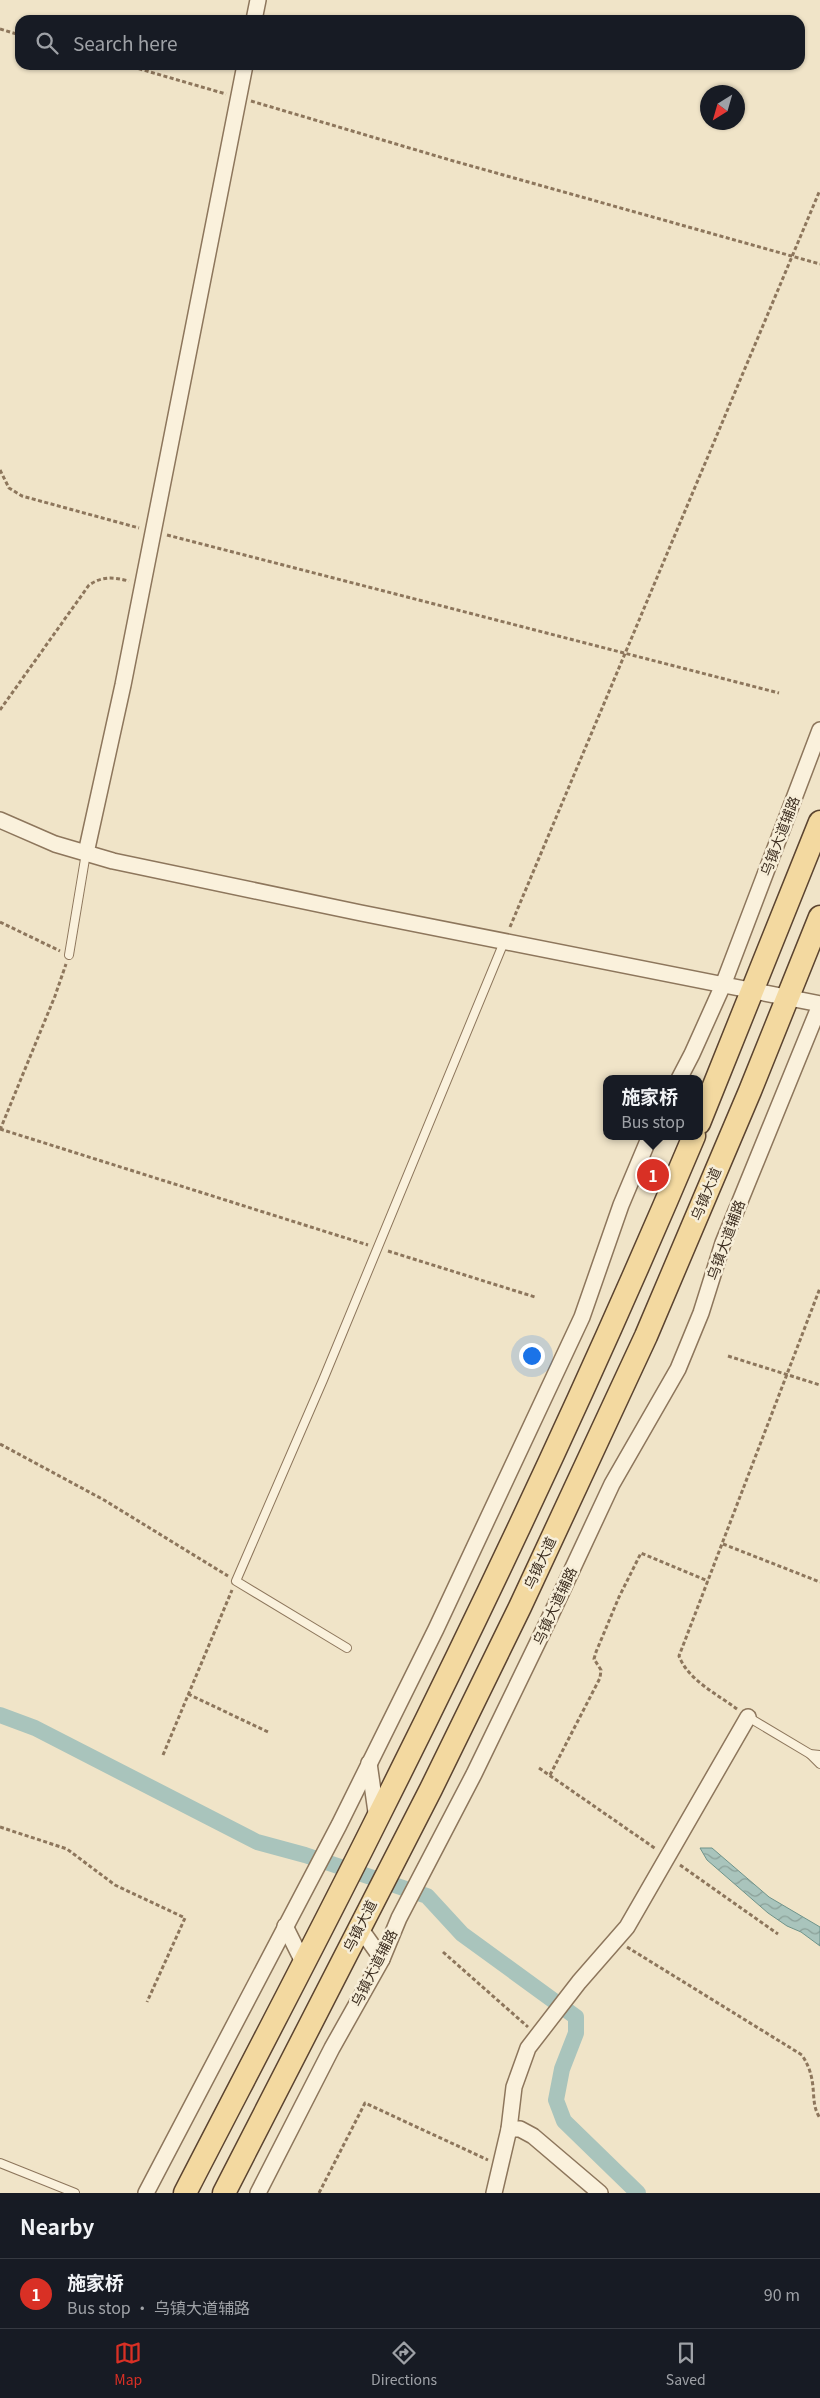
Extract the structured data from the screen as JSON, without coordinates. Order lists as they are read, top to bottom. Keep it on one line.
{"streets":{"main road":["乌镇大道"],"street":["乌镇大道辅路"]},"north":"bottom left","page":{"search":"Search here","popup":["施家桥","Bus stop"],"pins":"1","heading":"Nearby","list":[{"mark":"1","name":"施家桥","note":"Bus stop · 乌镇大道辅路","value":"90 m"}],"nav":["Map","Directions","Saved"]}}
